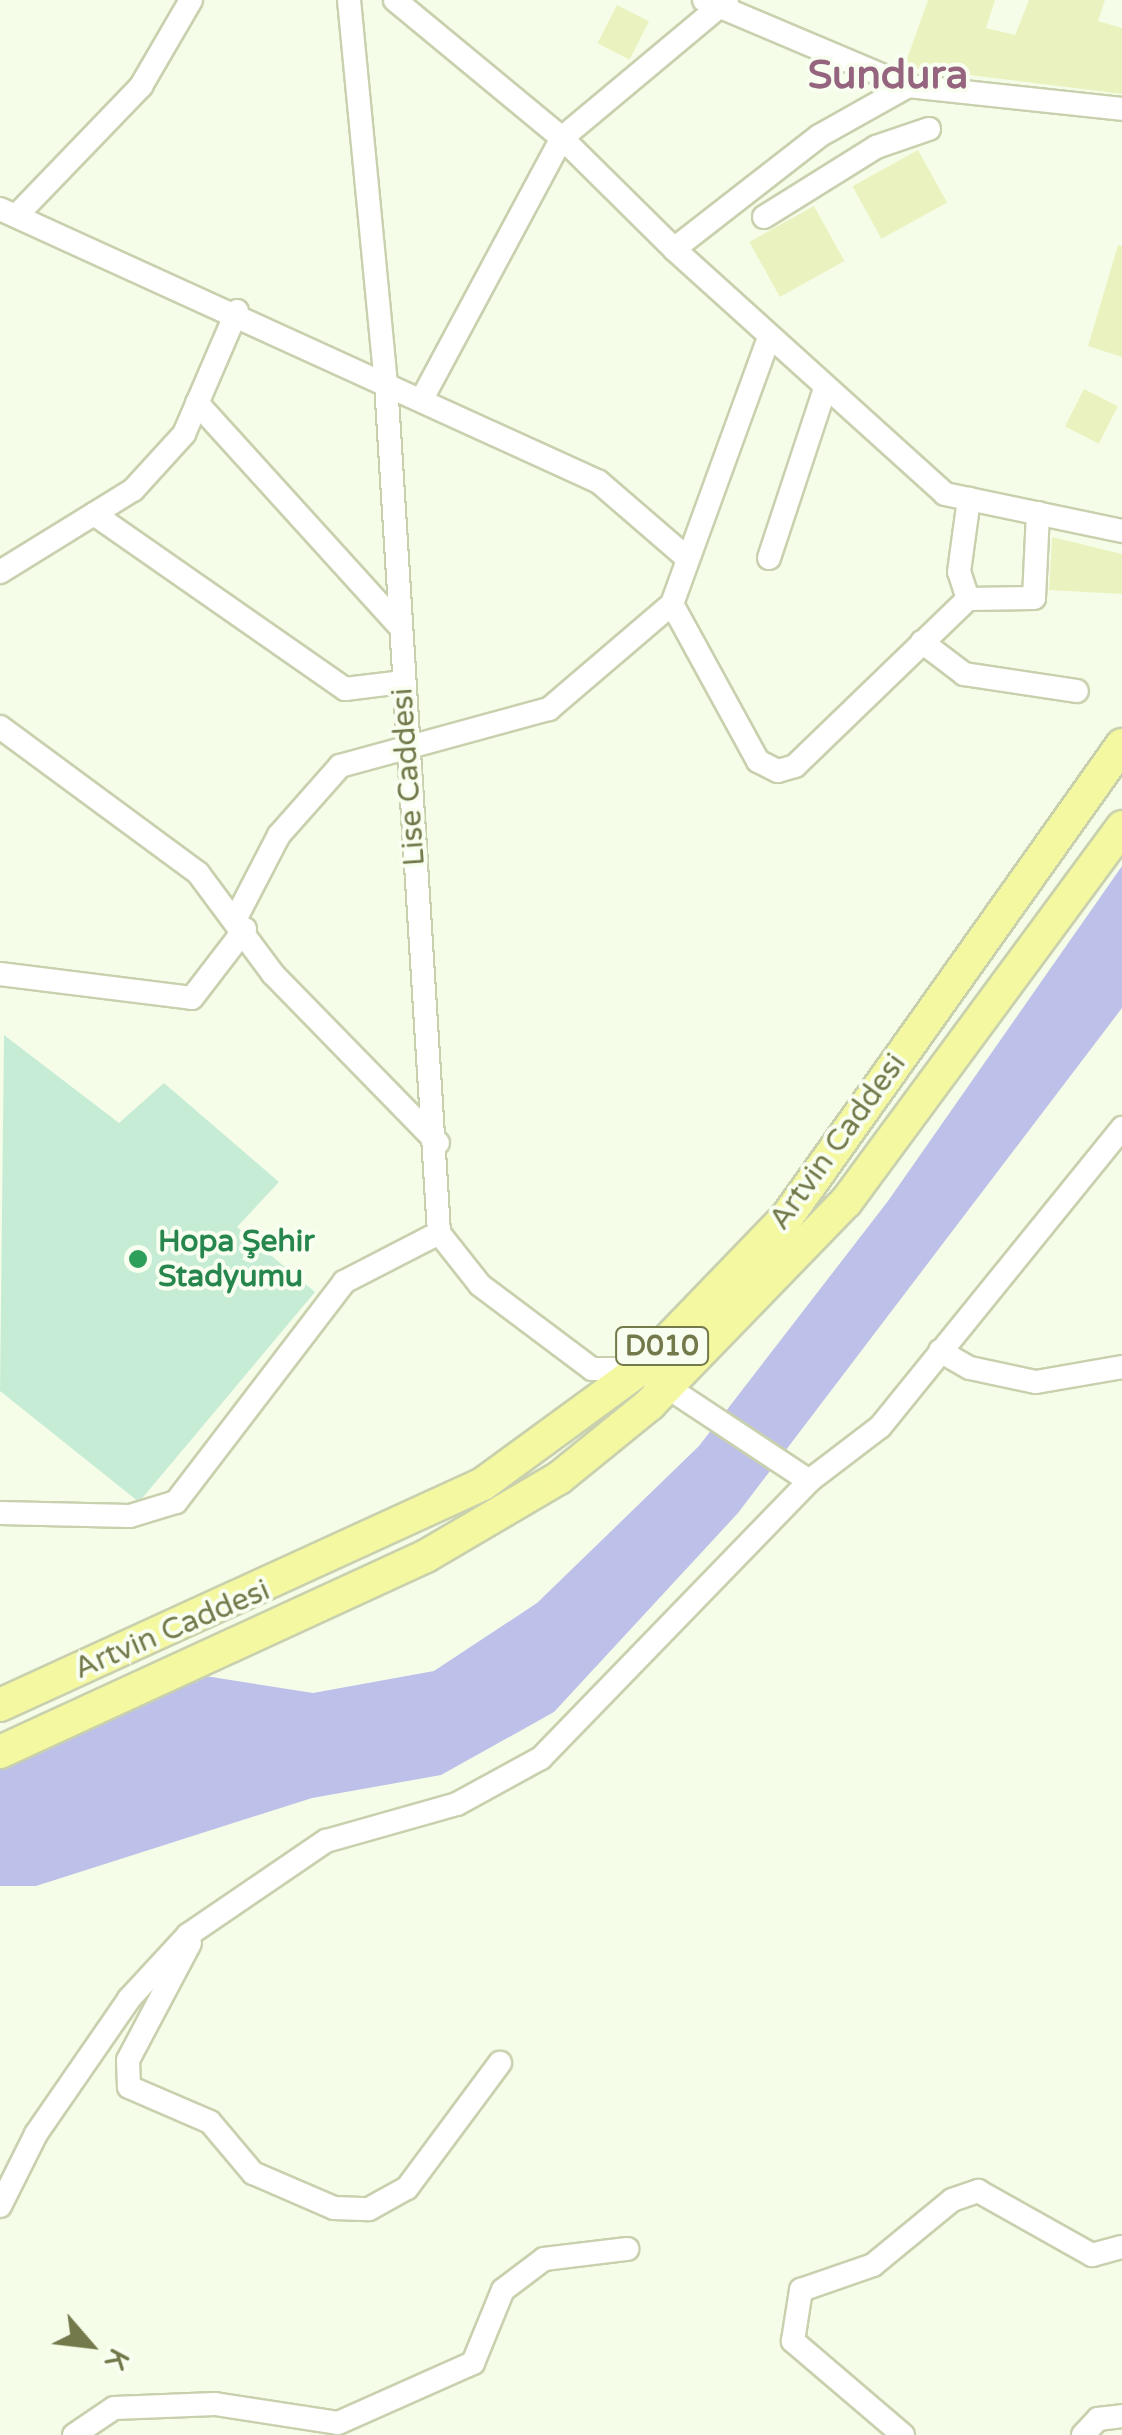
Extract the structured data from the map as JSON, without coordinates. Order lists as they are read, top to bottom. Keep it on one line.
{"streets":{"highway":["Artvin Caddesi","D010"],"street":["Lise Caddesi"]},"districts":["Sundura"],"places":["Hopa Şehir Stadyumu"],"north":"bottom right"}
